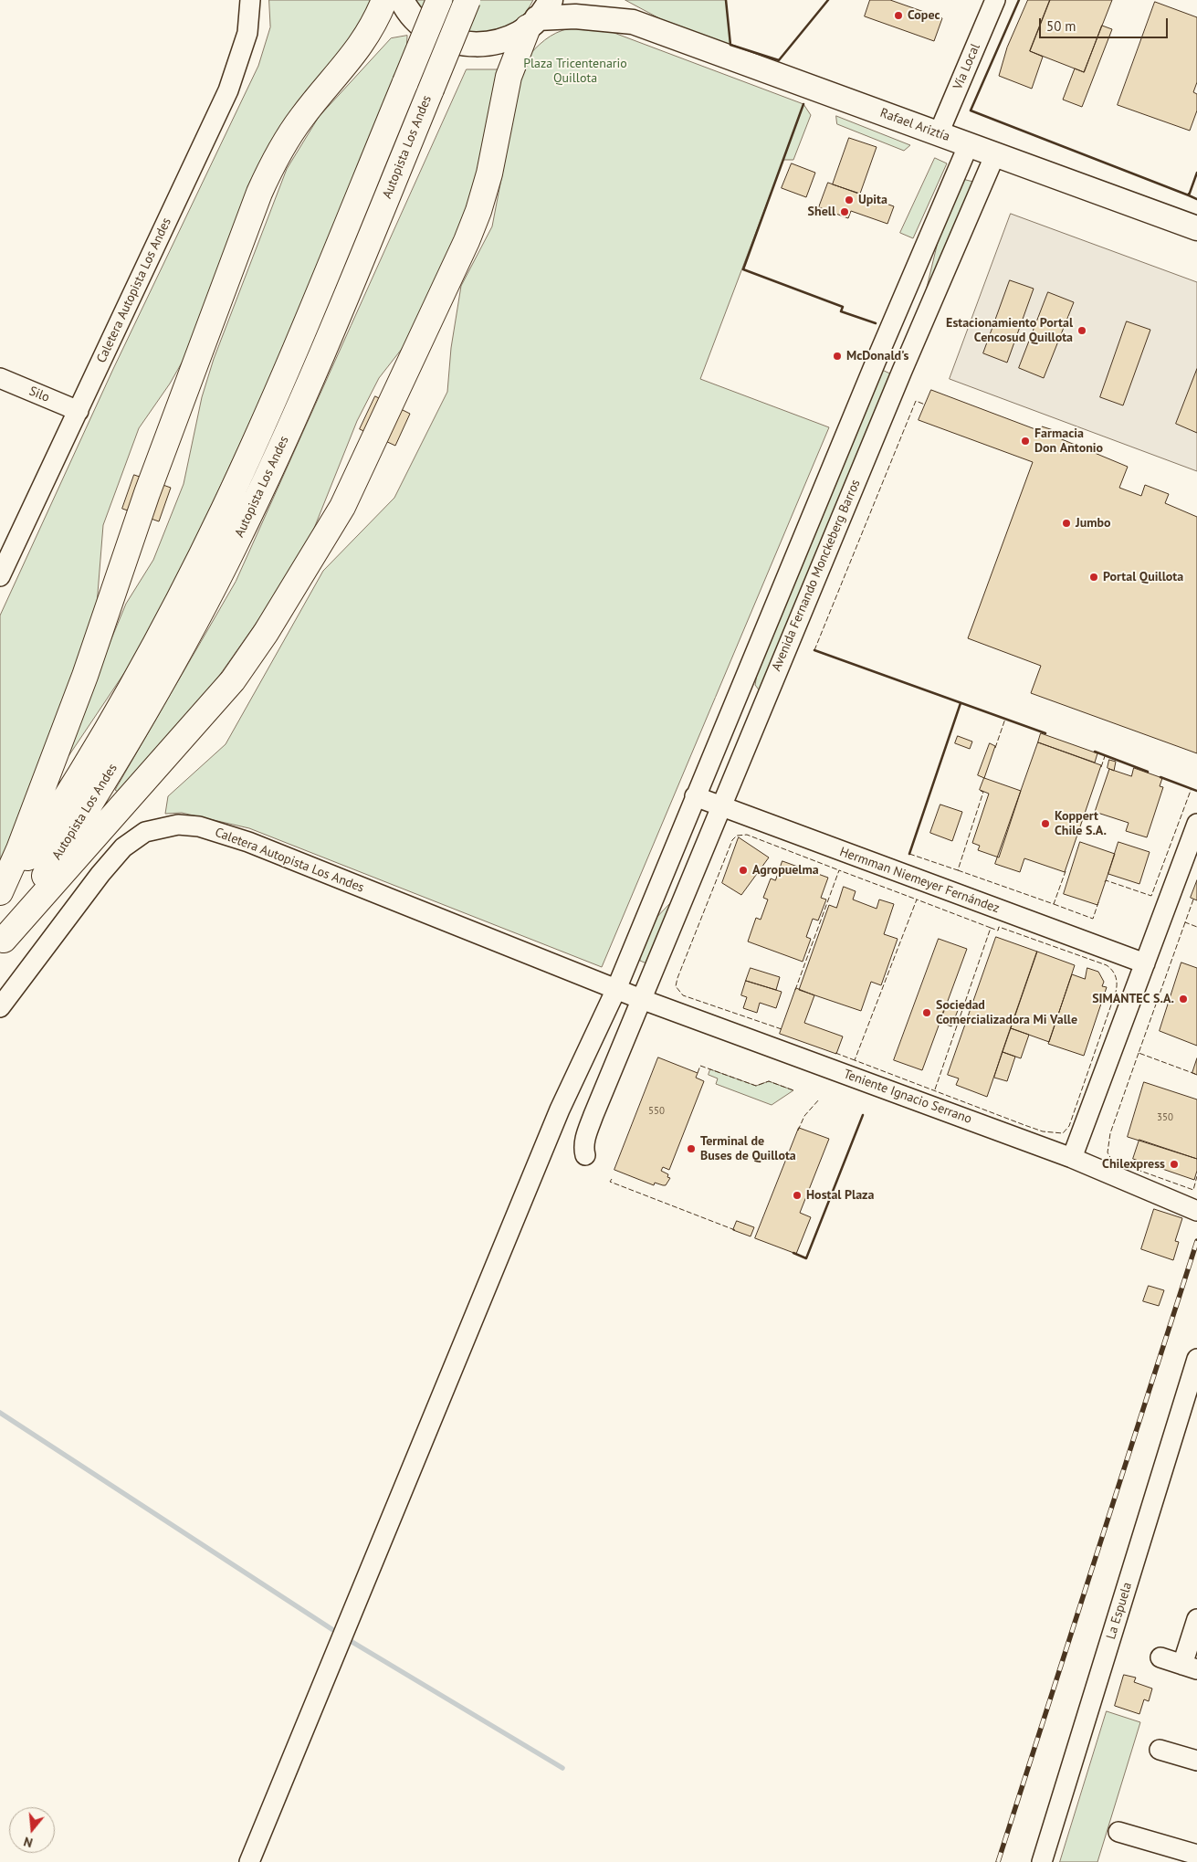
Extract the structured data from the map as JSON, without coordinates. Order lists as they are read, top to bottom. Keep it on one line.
{"streets":{"highway":["Autopista Los Andes"],"main road":["Rafael Ariztía"],"street":["Vía Local","Caletera Autopista Los Andes","Silo","Avenida Fernando Monckeberg Barros","Hermman Niemeyer Fernández","Teniente Ignacio Serrano","La Espuela"]},"crossings":[["Vía Local","Rafael Ariztía"],["Rafael Ariztía","Avenida Fernando Monckeberg Barros"],["Caletera Autopista Los Andes","Silo"],["Caletera Autopista Los Andes","Avenida Fernando Monckeberg Barros"],["Caletera Autopista Los Andes","Teniente Ignacio Serrano"],["Avenida Fernando Monckeberg Barros","Hermman Niemeyer Fernández"],["Avenida Fernando Monckeberg Barros","Teniente Ignacio Serrano"]],"parks":["Plaza Tricentenario Quillota"],"places":["Copec","Upita","Shell","Estacionamiento Portal Cencosud Quillota","McDonald's","Farmacia Don Antonio","Jumbo","Portal Quillota","Koppert Chile S.A.","Agropuelma","SIMANTEC S.A.","Sociedad Comercializadora Mi Valle","Terminal de Buses de Quillota","Chilexpress","Hostal Plaza"],"house_numbers":["550","350"],"scale_bar":"50 m","north":"bottom"}
